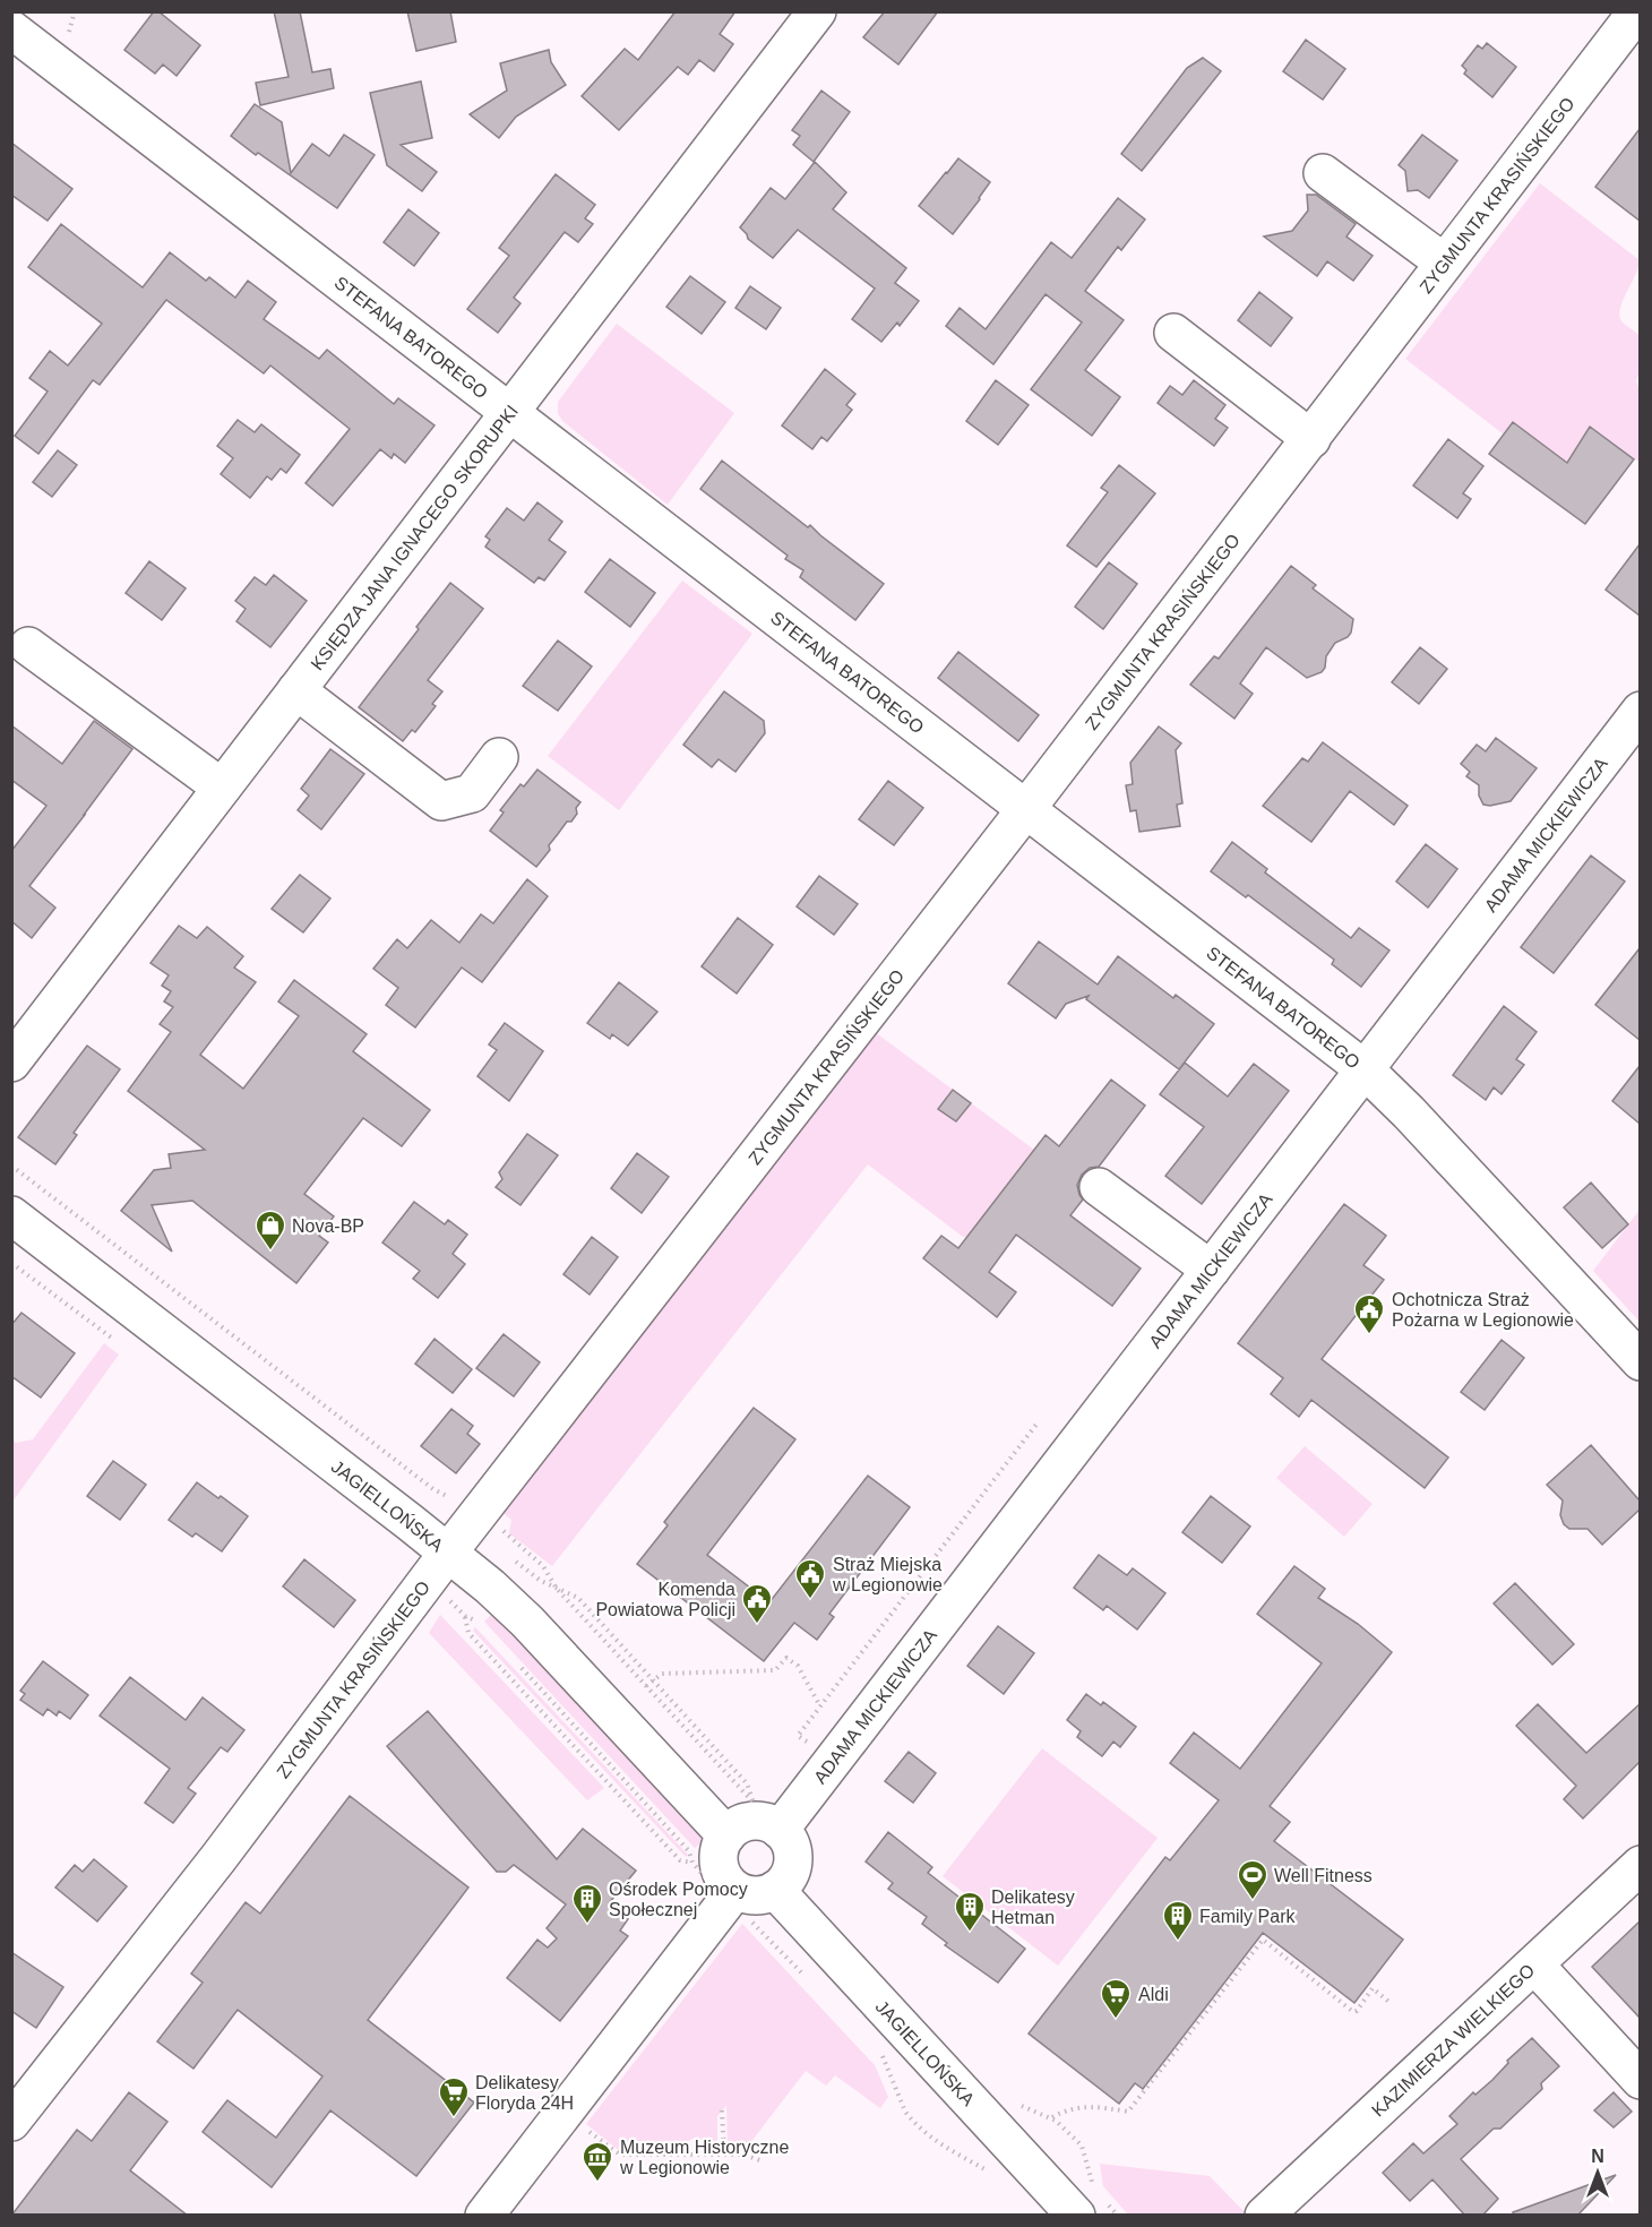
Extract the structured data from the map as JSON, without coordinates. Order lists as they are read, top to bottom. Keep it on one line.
{"streets":{"street":["ZYGMUNTA KRASIŃSKIEGO","STEFANA BATOREGO","KSIĘDZA JANA IGNACEGO SKORUPKI","ADAMA MICKIEWICZA","JAGIELLOŃSKA","KAZIMIERZA WIELKIEGO"]},"crossings":[["ZYGMUNTA KRASIŃSKIEGO","STEFANA BATOREGO"],["ZYGMUNTA KRASIŃSKIEGO","JAGIELLOŃSKA"],["STEFANA BATOREGO","KSIĘDZA JANA IGNACEGO SKORUPKI"],["STEFANA BATOREGO","ADAMA MICKIEWICZA"],["ADAMA MICKIEWICZA","JAGIELLOŃSKA"]],"places":{"shop":["Nova-BP"],"public building":["Ochotnicza Straż Pożarna w Legionowie","Straż Miejska w Legionowie","Komenda Powiatowa Policji"],"sports":["Well Fitness"],"building":["Ośrodek Pomocy Społecznej","Delikatesy Hetman","Family Park"],"supermarket":["Aldi","Delikatesy Floryda 24H"],"museum":["Muzeum Historyczne w Legionowie"]},"north":"top"}
